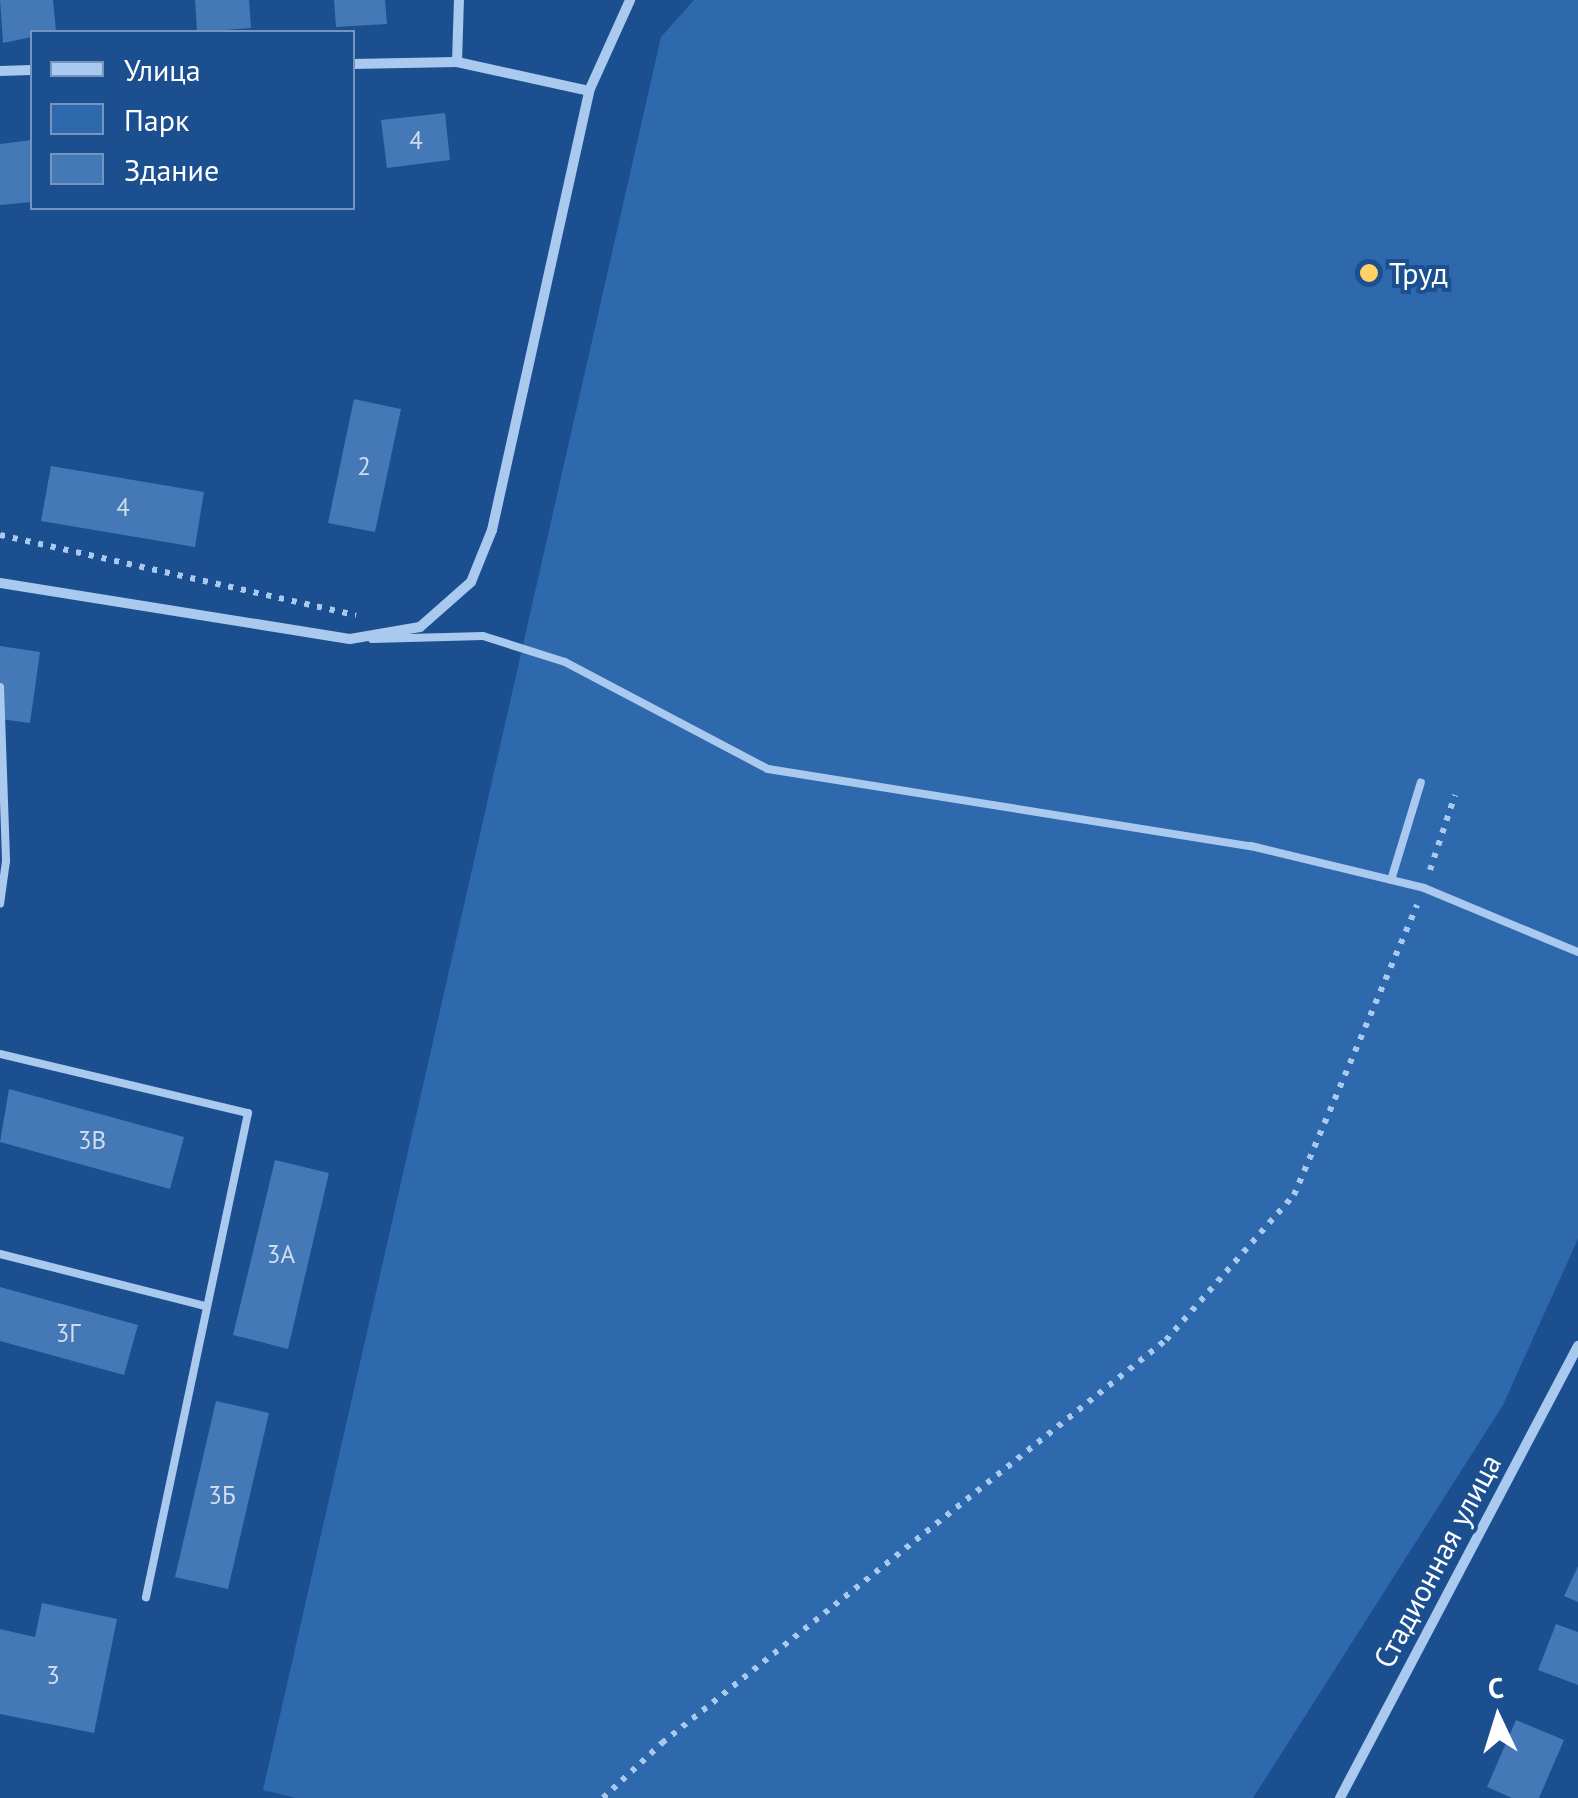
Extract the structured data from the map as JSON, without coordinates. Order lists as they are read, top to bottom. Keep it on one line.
{"streets":{"street":["Стадионная улица"]},"places":["Труд"],"house_numbers":["4","2","4","3В","3А","3Г","3Б","3"],"legend":["Улица","Парк","Здание"],"north":"top"}
